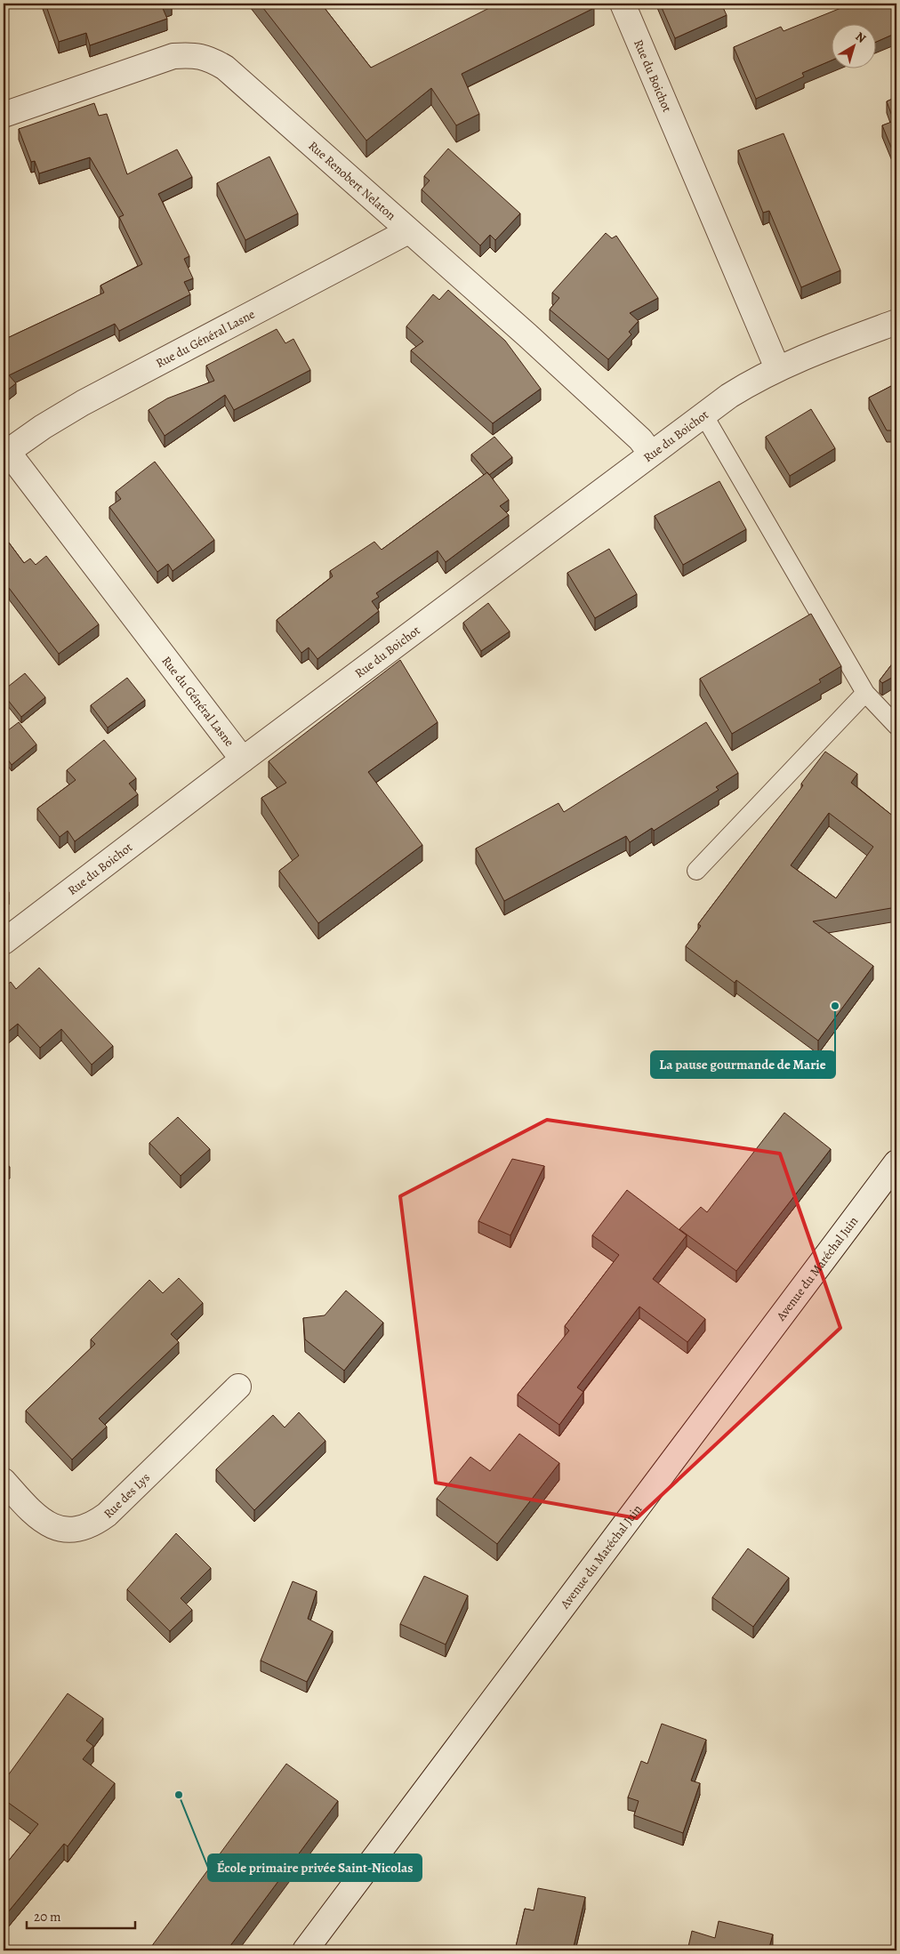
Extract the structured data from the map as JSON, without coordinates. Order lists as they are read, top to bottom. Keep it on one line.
{"streets":{"street":["Rue du Boichot","Rue Renobert Nelaton","Rue du Général Lasne","Avenue du Maréchal Juin","Rue des Lys"]},"crossings":[["Rue du Boichot","Rue Renobert Nelaton"],["Rue du Boichot","Rue du Général Lasne"],["Rue Renobert Nelaton","Rue du Général Lasne"]],"places":["La pause gourmande de Marie","École primaire privée Saint-Nicolas"],"scale_bar":"20 m","north":"top right"}
